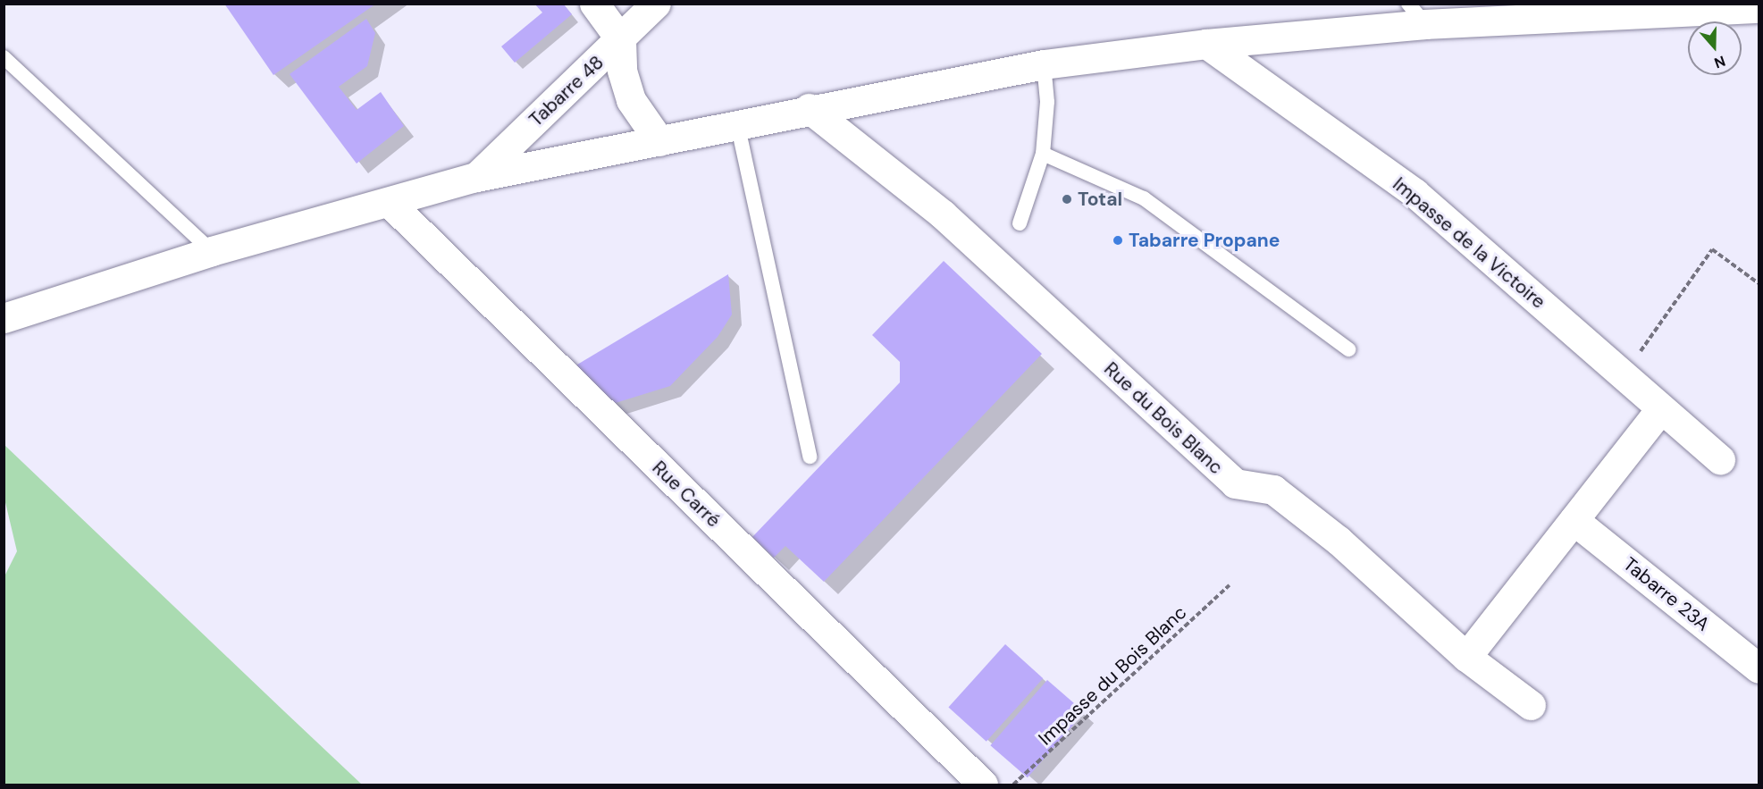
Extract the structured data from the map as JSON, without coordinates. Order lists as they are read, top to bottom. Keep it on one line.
{"streets":{"street":["Tabarre 48","Impasse de la Victoire","Rue du Bois Blanc","Rue Carré","Tabarre 23A"],"path":["Impasse du Bois Blanc"]},"places":["Total","Tabarre Propane"],"north":"bottom"}
